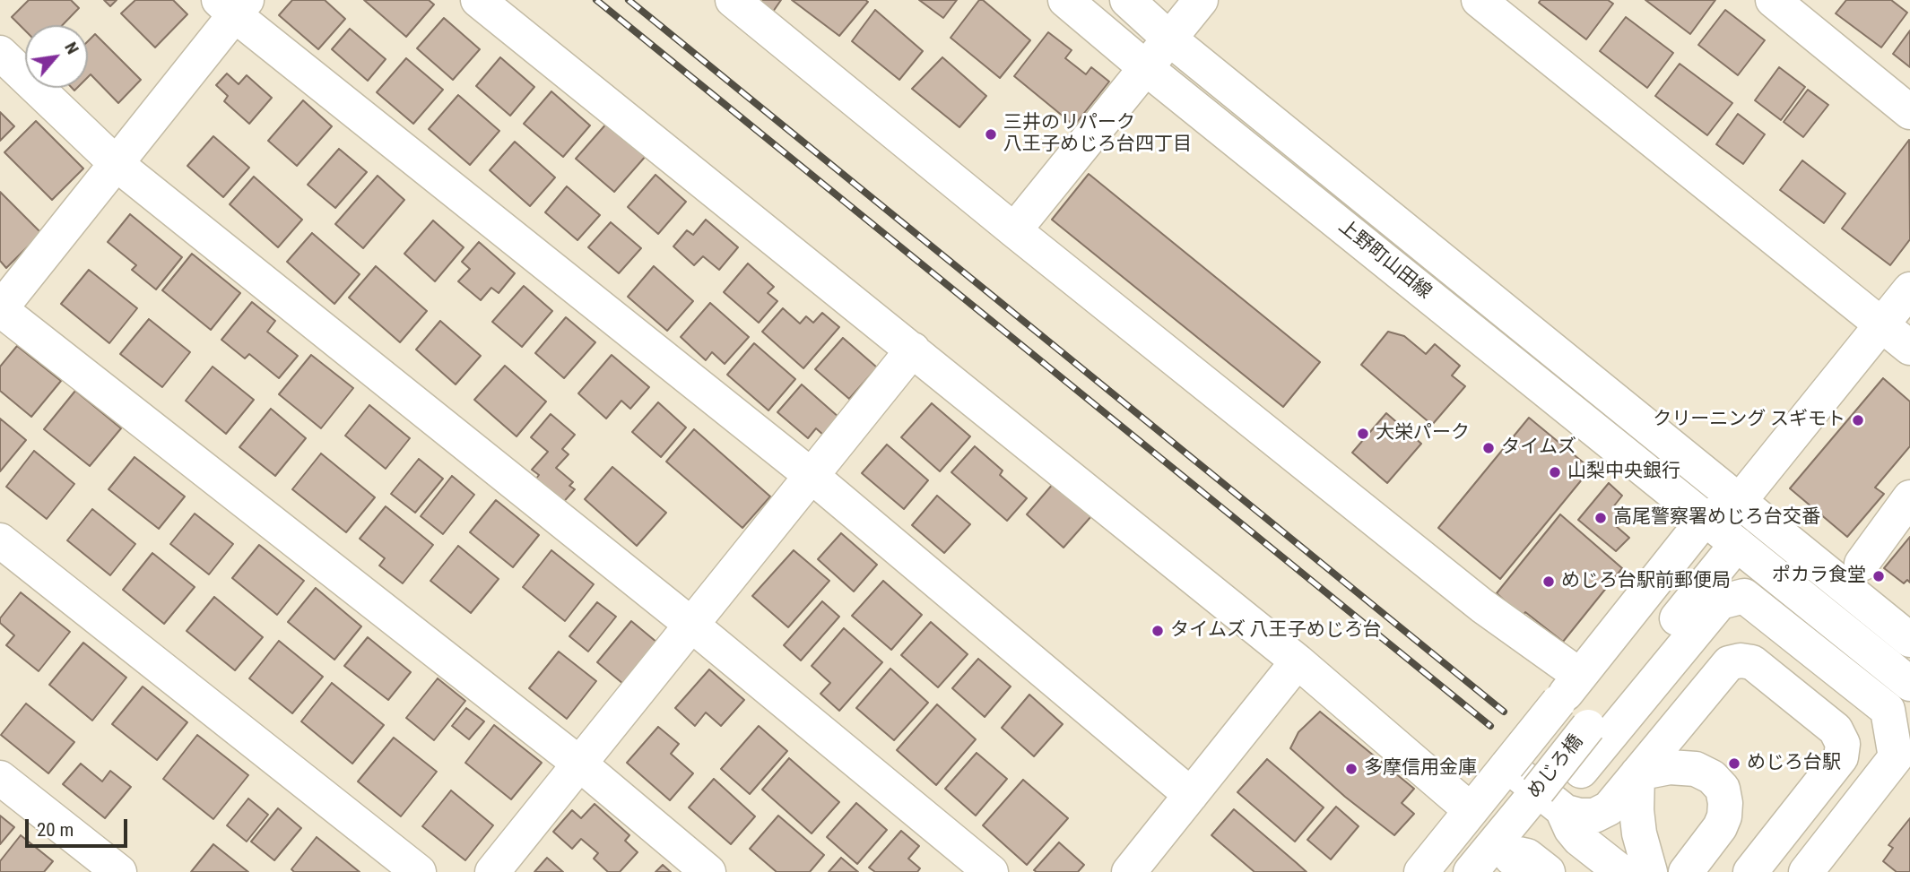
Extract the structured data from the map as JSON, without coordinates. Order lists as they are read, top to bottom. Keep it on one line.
{"streets":{"street":["上野町山田線","めじろ橋"]},"crossings":[["上野町山田線","めじろ橋"]],"places":["三井のリパーク 八王子めじろ台四丁目","クリーニング スギモト","大栄パーク","タイムズ","山梨中央銀行","高尾警察署めじろ台交番","ポカラ食堂","めじろ台駅前郵便局","タイムズ 八王子めじろ台","めじろ台駅","多摩信用金庫"],"scale_bar":"20 m","north":"top right"}
